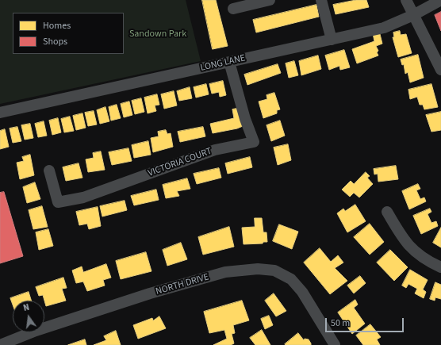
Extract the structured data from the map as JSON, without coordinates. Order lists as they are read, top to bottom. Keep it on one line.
{"streets":{"street":["LONG LANE","VICTORIA COURT","NORTH DRIVE"]},"crossings":[["LONG LANE","VICTORIA COURT"]],"parks":["Sandown Park"],"legend":["Homes","Shops"],"scale_bar":"50 m","north":"top"}
